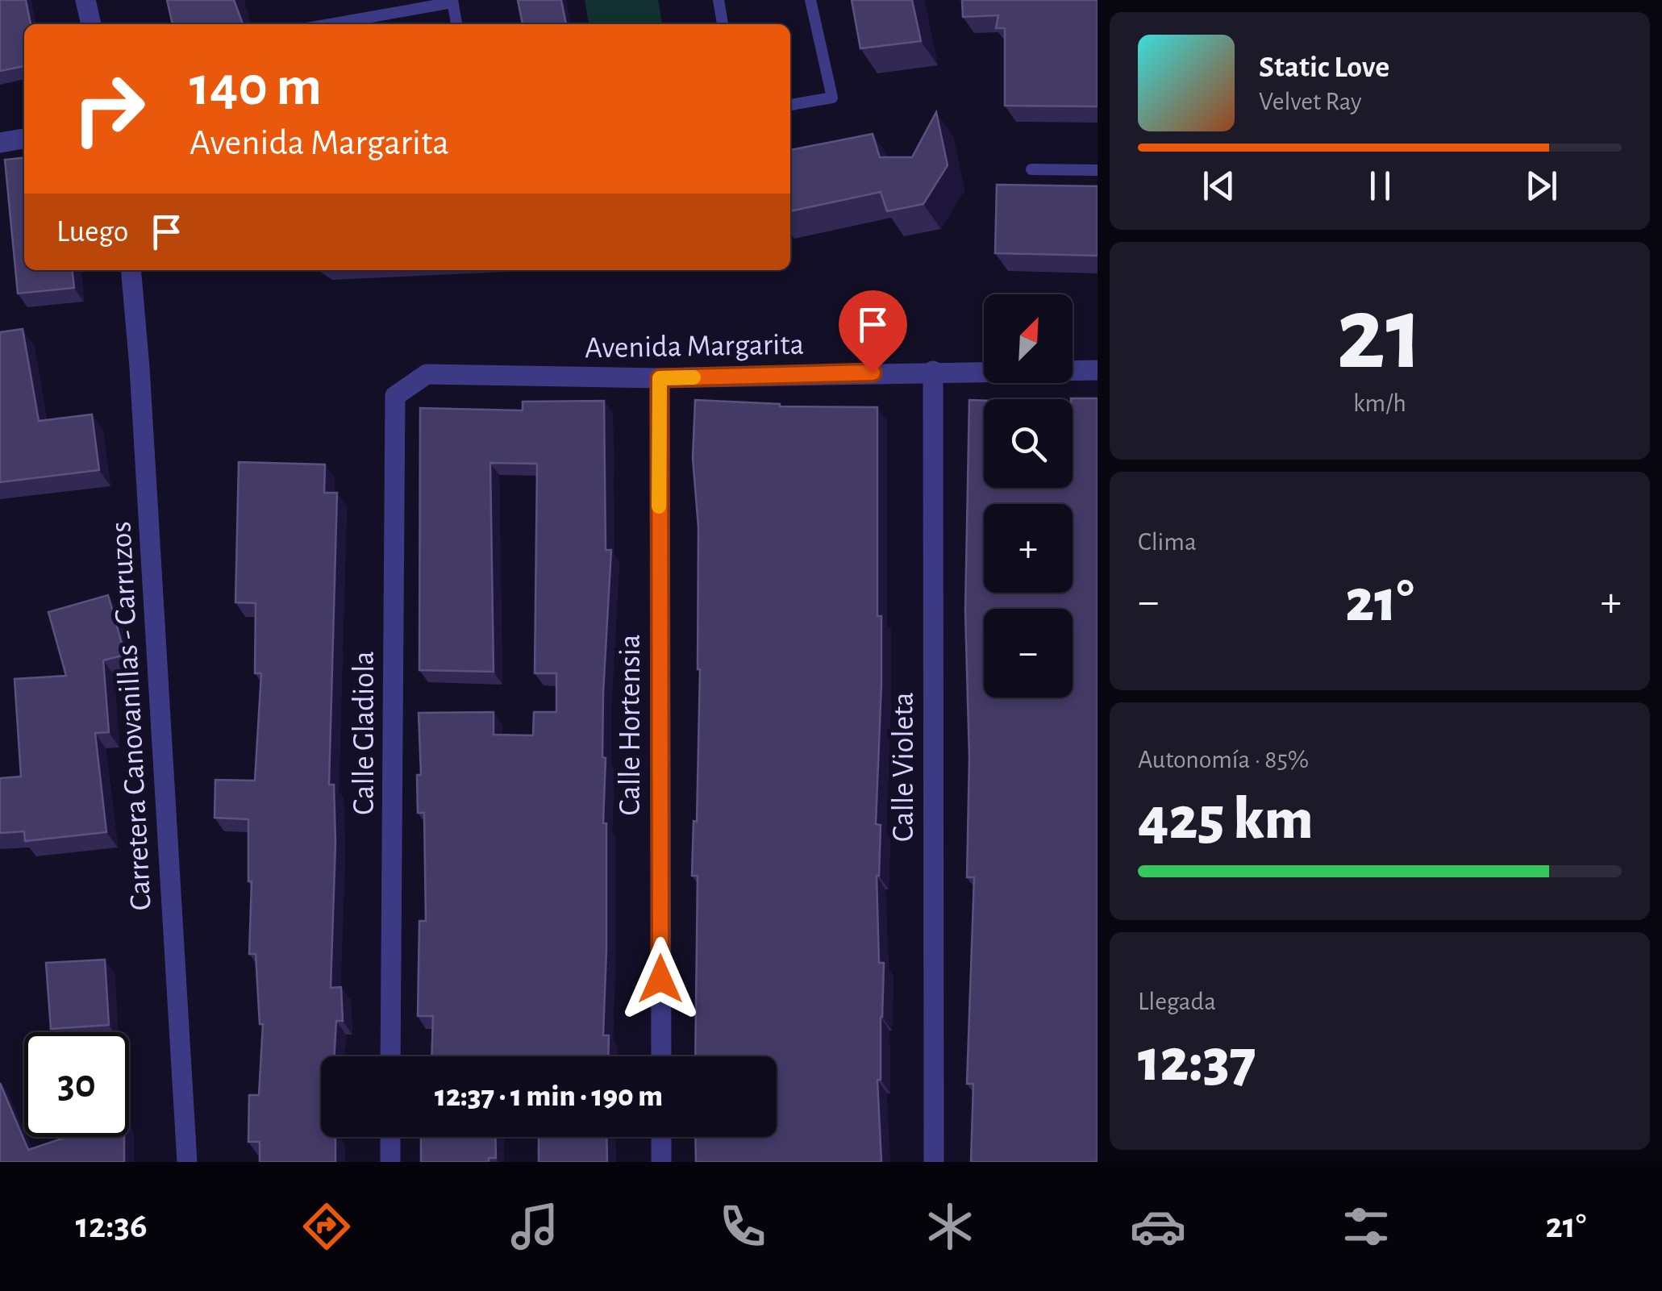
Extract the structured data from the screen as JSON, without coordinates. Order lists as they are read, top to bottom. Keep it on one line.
{"streets":{"street":["Avenida Margarita","Carretera Canovanillas - Carruzos","Calle Hortensia","Calle Gladiola","Calle Violeta"]},"crossings":[["Avenida Margarita","Calle Hortensia"],["Avenida Margarita","Calle Gladiola"],["Avenida Margarita","Calle Violeta"]],"north":"top right","page":{"turn":["140 m","Avenida Margarita"],"song":["Static Love","Velvet Ray"],"then":"Luego","tile":[["21","km/h"],"Clima",["Autonomía · 85%","425 km"],["Llegada","12:37"]],"map_buttons":["+","−"],"heat":["−","21°","+"],"limit":"30","trip":"12:37 · 1 min · 190 m","tabs":["12:36","21°"]}}
